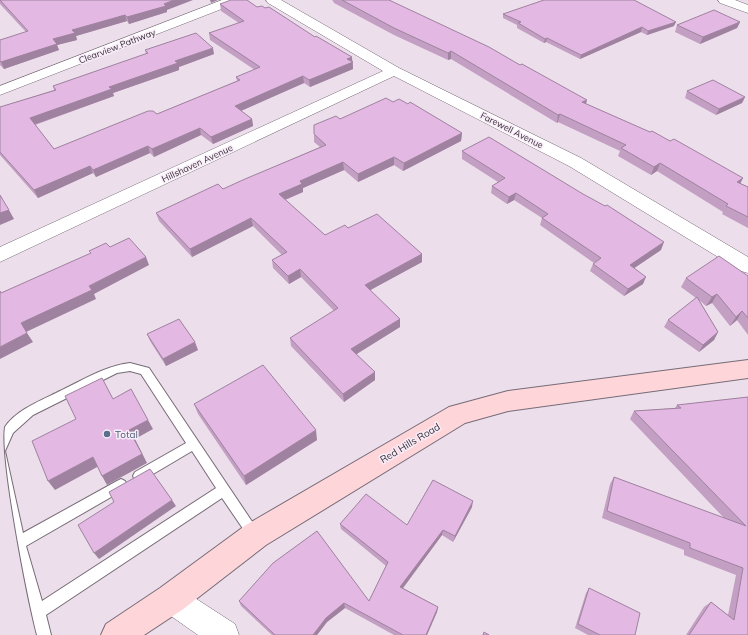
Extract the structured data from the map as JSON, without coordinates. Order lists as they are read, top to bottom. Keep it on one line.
{"streets":{"main road":["Red Hills Road"],"street":["Clearview Pathway","Farewell Avenue","Hillshaven Avenue"]},"crossings":[["Farewell Avenue","Hillshaven Avenue"]],"places":["Total"]}
